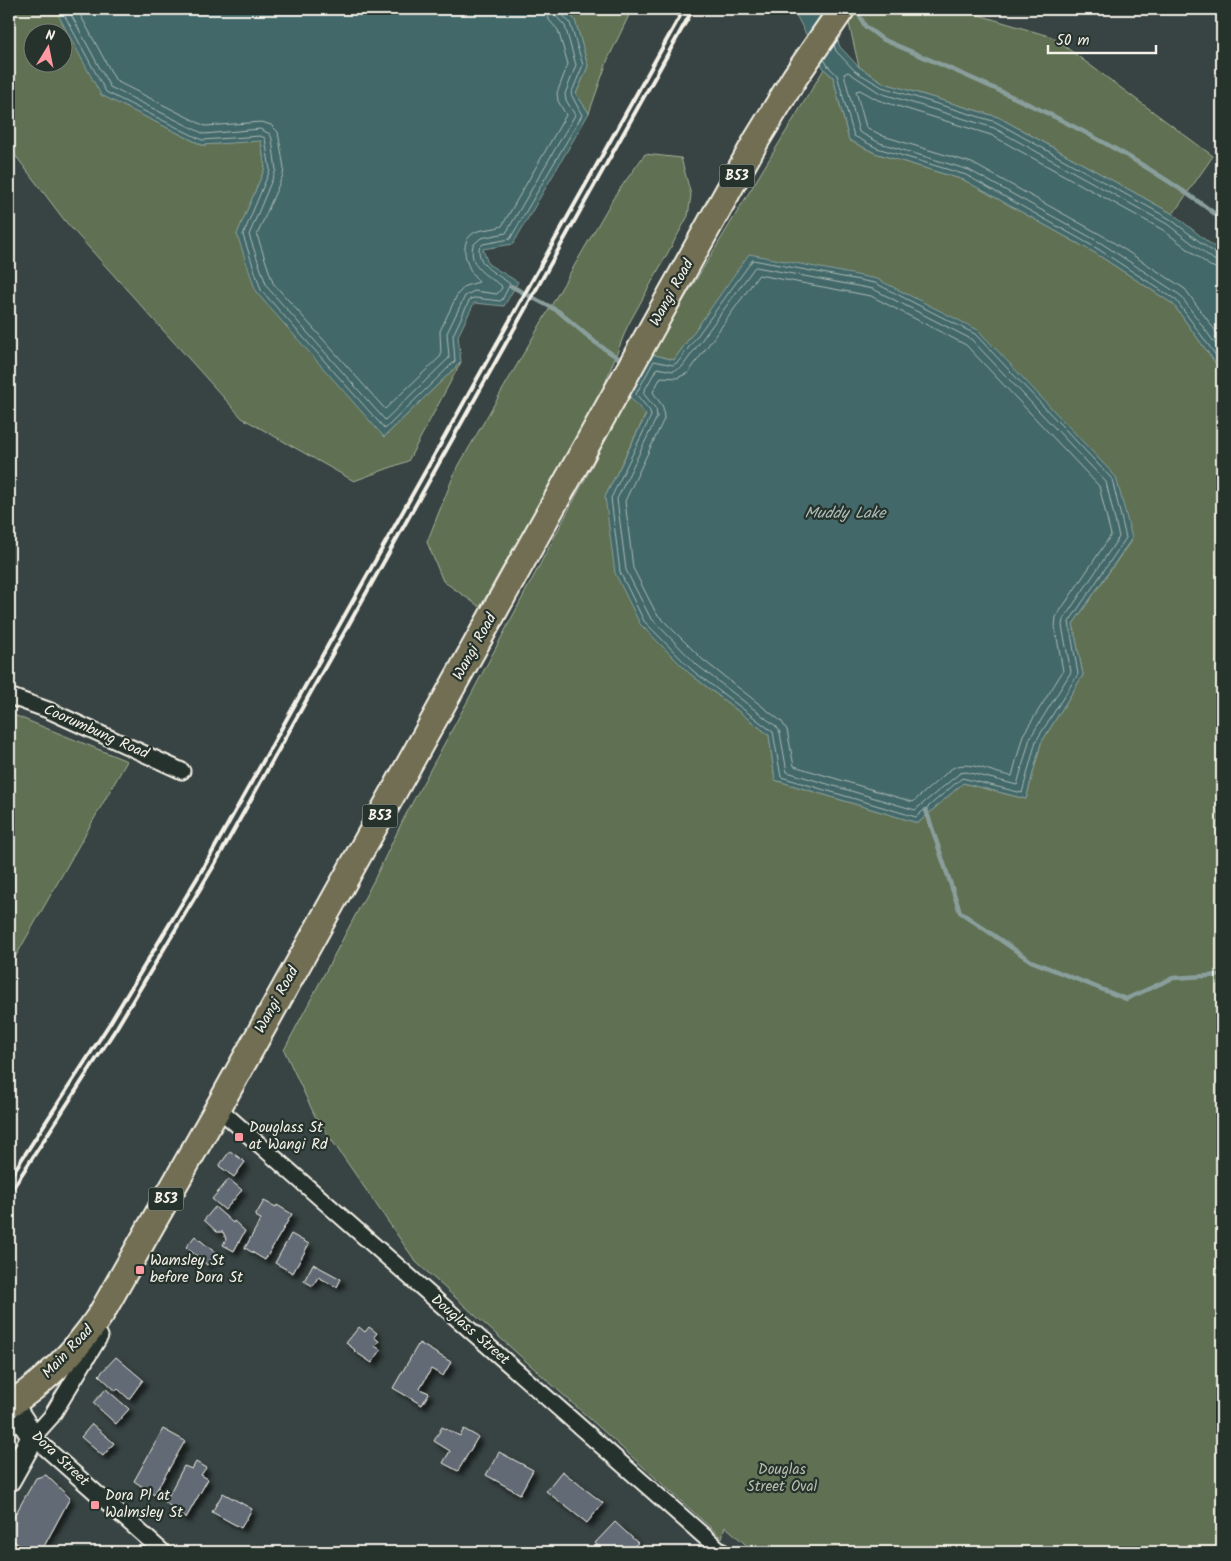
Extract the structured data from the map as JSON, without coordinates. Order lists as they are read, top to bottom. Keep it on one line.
{"streets":{"main road":["B53","Wangi Road"],"street":["Coorumbung Road","Douglass Street","Dora Street"]},"crossings":[["Wangi Road","Douglass Street"],["Wangi Road","Dora Street"]],"water":["Muddy Lake"],"parks":["Douglas Street Oval"],"places":{"transit":["Douglass St at Wangi Rd","Wamsley St before Dora St","Dora Pl at Walmsley St"]},"scale_bar":"50 m","north":"top"}
